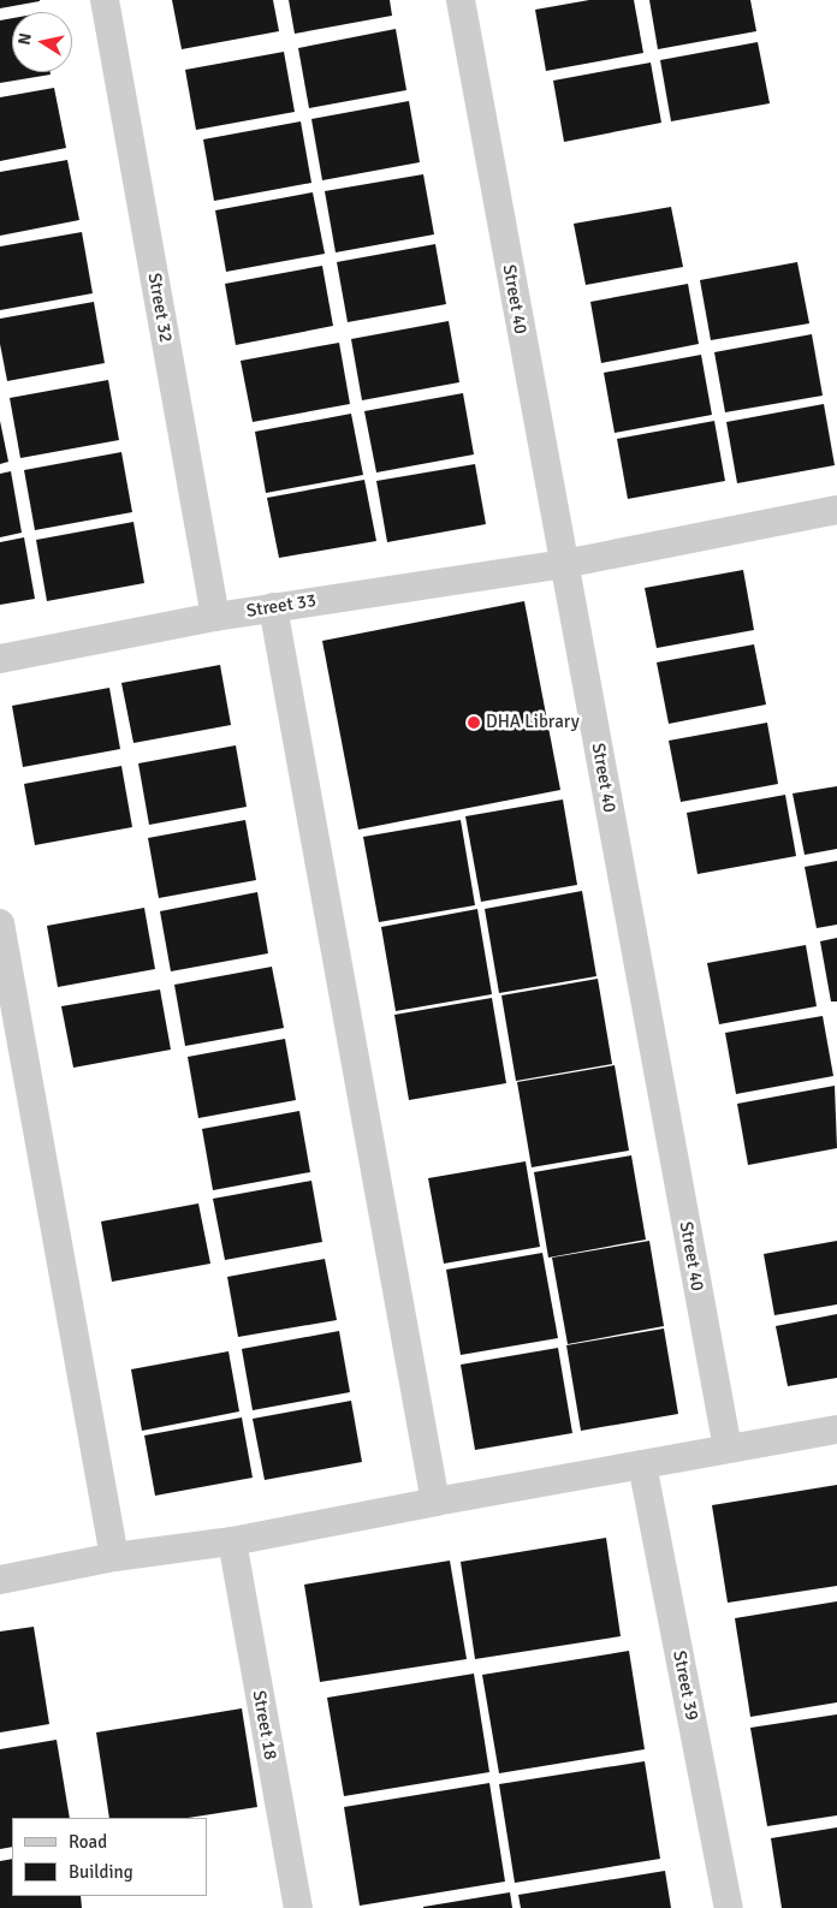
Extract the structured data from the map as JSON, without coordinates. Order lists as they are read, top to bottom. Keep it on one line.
{"streets":{"street":["Street 40","Street 32","Street 33","Street 39","Street 18"]},"crossings":[["Street 40","Street 33"],["Street 32","Street 33"]],"places":["DHA Library"],"legend":["Road","Building"],"north":"left"}
